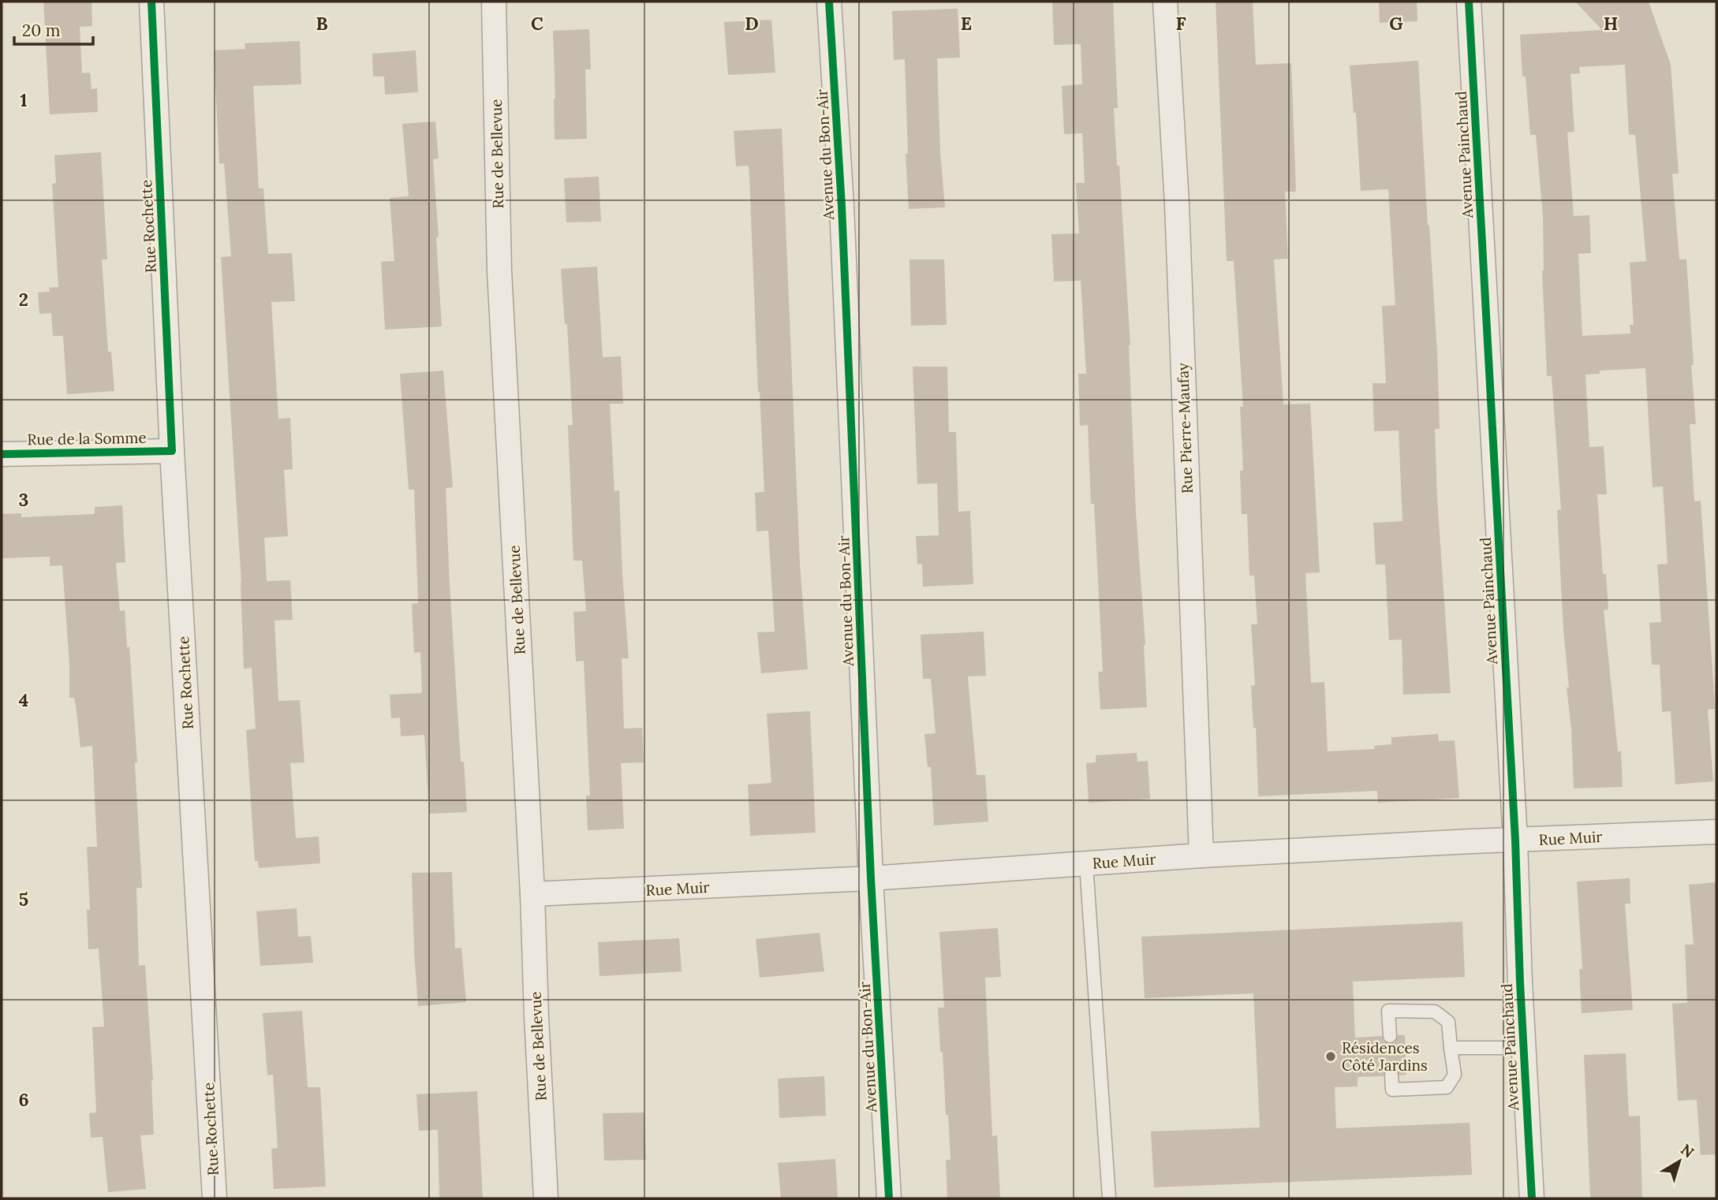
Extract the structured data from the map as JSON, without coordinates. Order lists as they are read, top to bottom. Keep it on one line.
{"streets":{"street":["Rue de Bellevue","Avenue du Bon-Air","Avenue Painchaud","Rue Rochette","Rue Pierre-Maufay","Rue de la Somme","Rue Muir"]},"crossings":[["Rue de Bellevue","Rue Muir"],["Avenue du Bon-Air","Rue Muir"],["Avenue Painchaud","Rue Muir"],["Rue Rochette","Rue de la Somme"],["Rue Pierre-Maufay","Rue Muir"]],"places":["Résidences Côté Jardins"],"scale_bar":"20 m","north":"top right","grid":{"columns":["B","C","D","E","F","G","H"],"rows":["1","2","3","4","5","6"]}}
